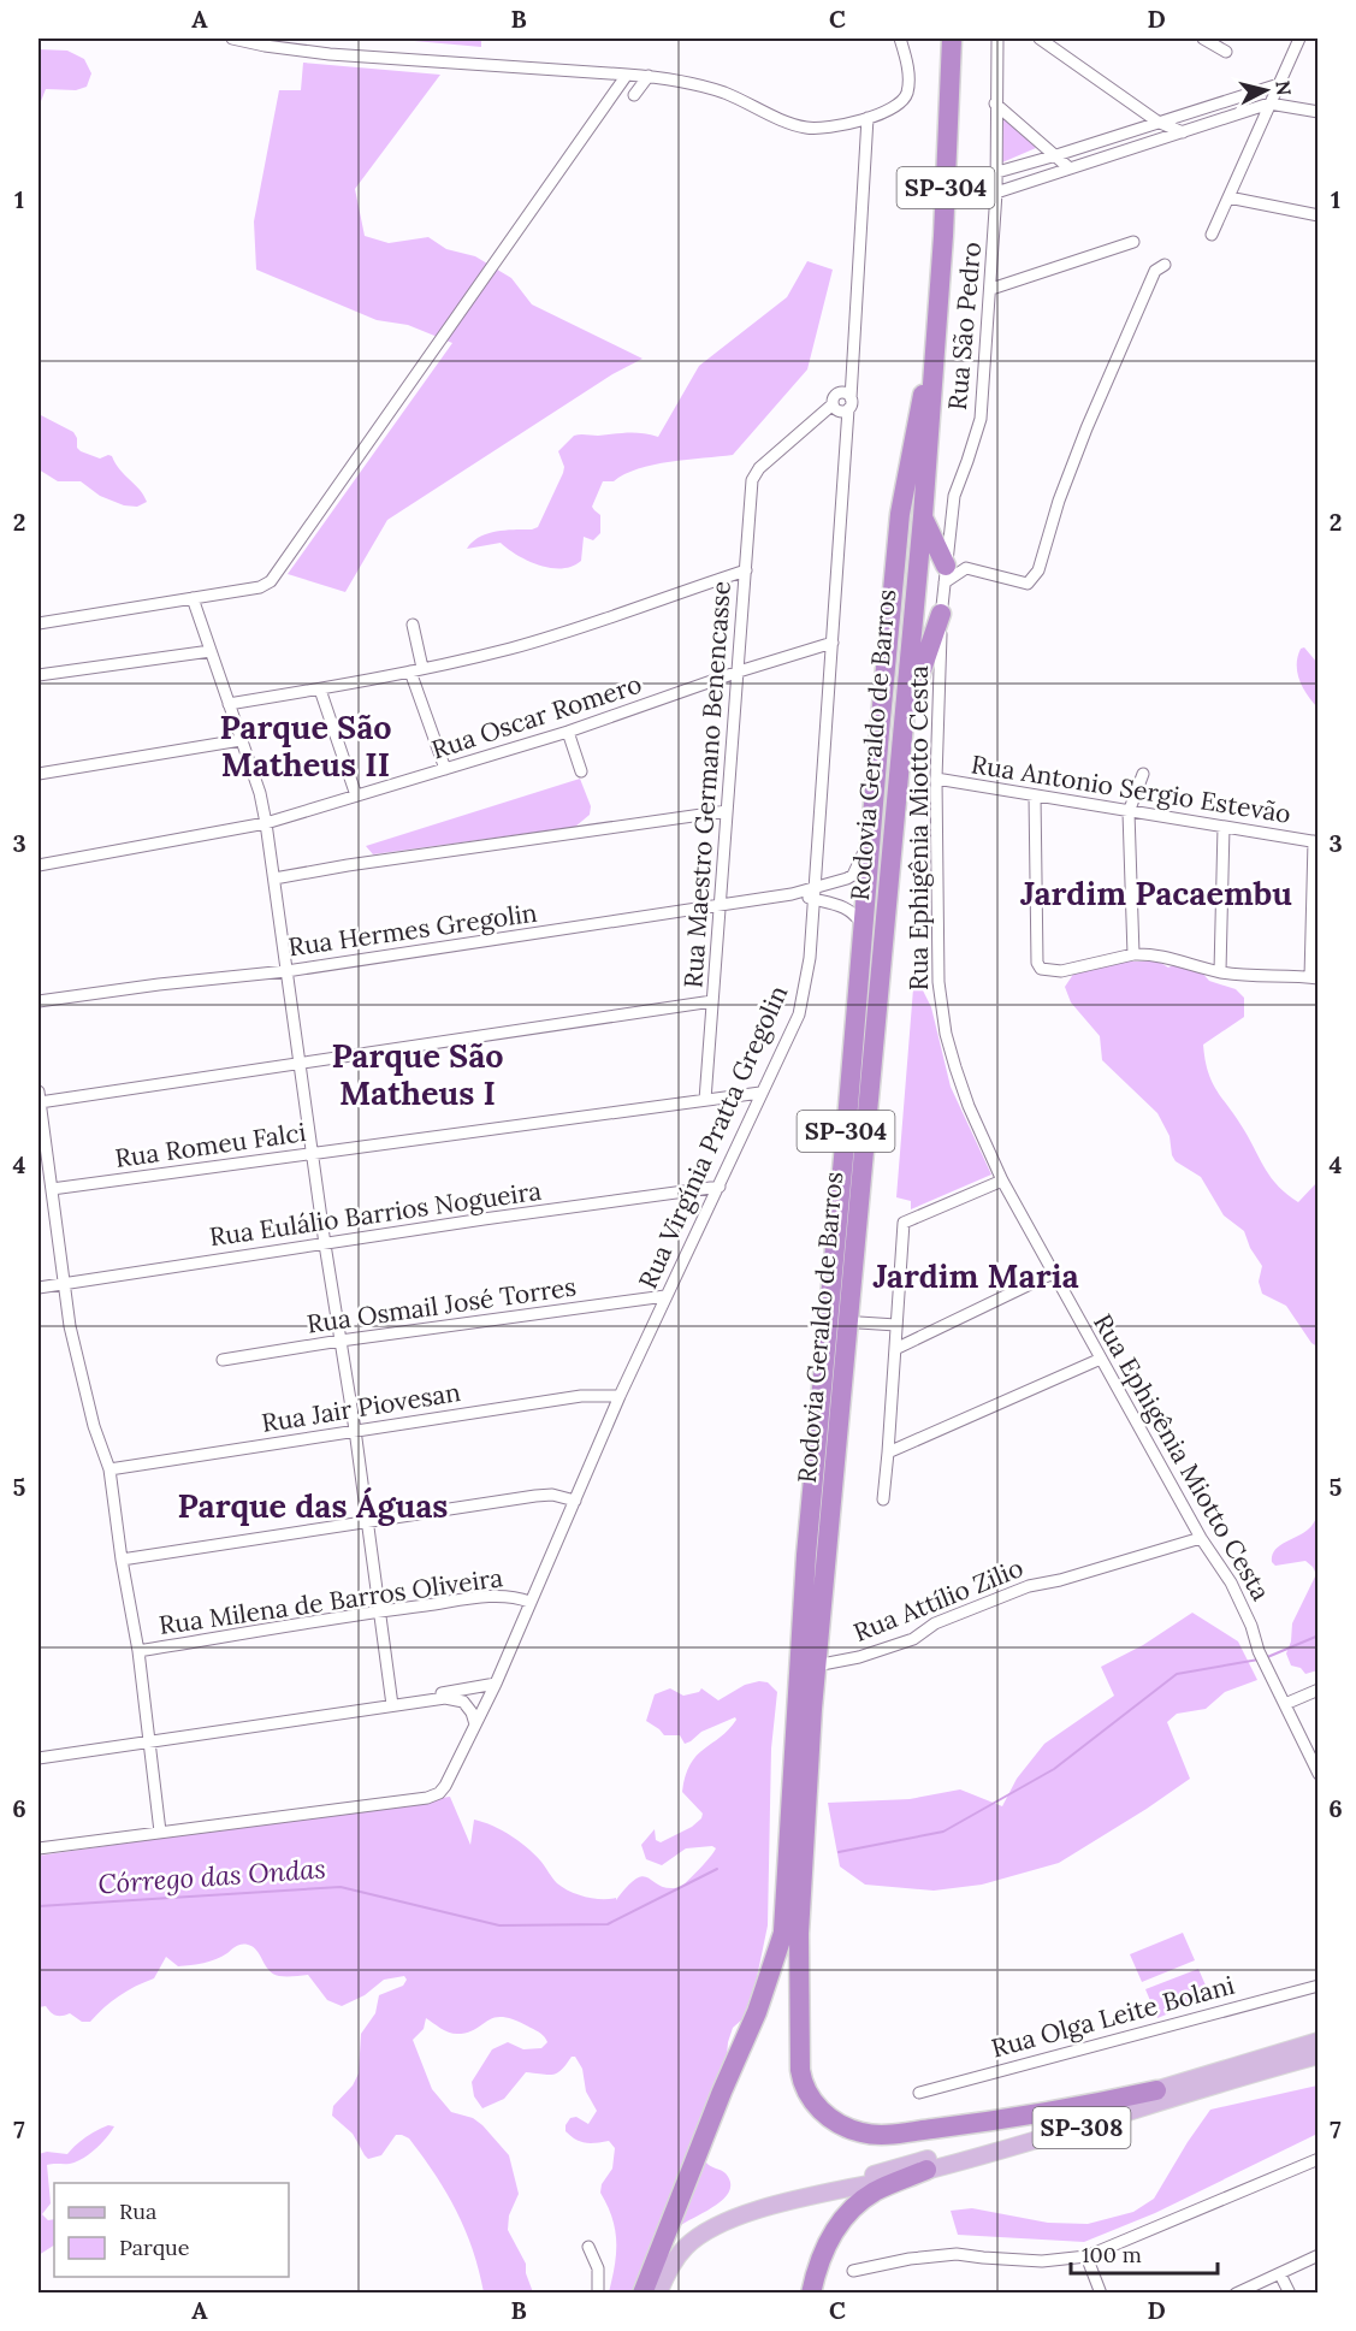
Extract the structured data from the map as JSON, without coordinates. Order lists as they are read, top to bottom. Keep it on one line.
{"streets":{"highway":["SP-304","Rodovia Geraldo de Barros"],"main road":["SP-308"],"street":["Rua São Pedro","Rua Oscar Romero","Rua Maestro Germano Benencasse","Rua Antonio Sergio Estevão","Rua Ephigênia Miotto Cesta","Rua Hermes Gregolin","Rua Virgínia Pratta Gregolin","Rua Romeu Falci","Rua Eulálio Barrios Nogueira","Rua Osmail José Torres","Rua Jair Piovesan","Rua Attílio Zilio","Rua Milena de Barros Oliveira","Rua Olga Leite Bolani"]},"crossings":[["Rua São Pedro","Rua Ephigênia Miotto Cesta"],["Rua Oscar Romero","Rua Maestro Germano Benencasse"],["Rua Oscar Romero","Rua Virgínia Pratta Gregolin"],["Rodovia Geraldo de Barros","Rua Attílio Zilio"],["Rua Maestro Germano Benencasse","Rua Hermes Gregolin"],["Rua Maestro Germano Benencasse","Rua Virgínia Pratta Gregolin"],["Rua Maestro Germano Benencasse","Rua Romeu Falci"],["Rua Antonio Sergio Estevão","Rua Ephigênia Miotto Cesta"],["Rua Ephigênia Miotto Cesta","Rua Attílio Zilio"],["Rua Hermes Gregolin","Rua Virgínia Pratta Gregolin"],["Rua Virgínia Pratta Gregolin","Rua Romeu Falci"],["Rua Virgínia Pratta Gregolin","Rua Eulálio Barrios Nogueira"],["Rua Virgínia Pratta Gregolin","Rua Osmail José Torres"],["Rua Virgínia Pratta Gregolin","Rua Jair Piovesan"],["Rua Virgínia Pratta Gregolin","Rua Milena de Barros Oliveira"]],"districts":["Parque São Matheus II","Jardim Pacaembu","Parque São Matheus I","Jardim Maria","Parque das Águas"],"water":["Córrego das Ondas"],"legend":["Rua","Parque"],"scale_bar":"100 m","north":"right","grid":{"columns":["A","B","C","D"],"rows":["1","2","3","4","5","6","7"]}}
